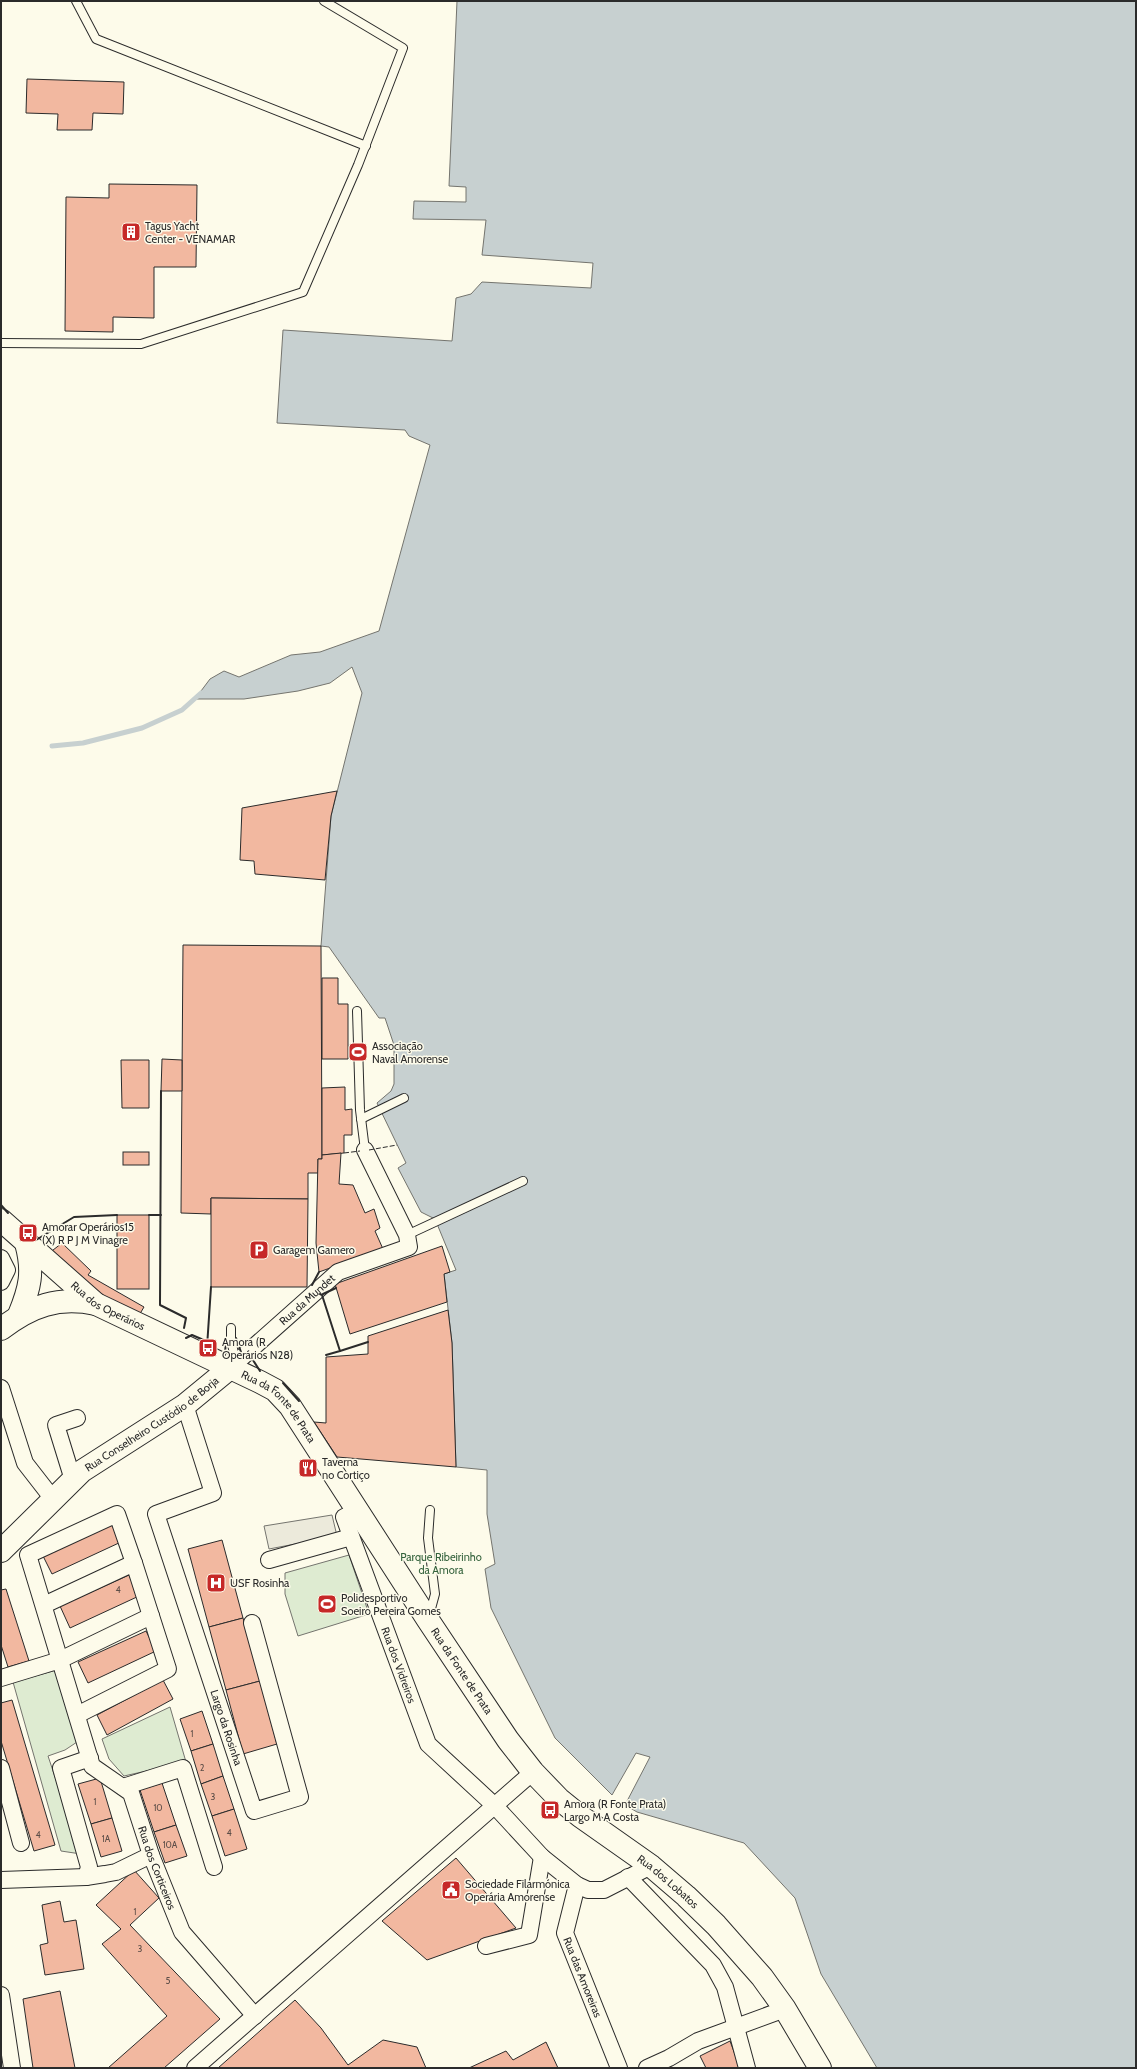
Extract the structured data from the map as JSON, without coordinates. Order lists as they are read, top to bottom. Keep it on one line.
{"streets":{"street":["Rua da Mundet","Rua dos Operários","Rua da Fonte de Prata","Rua Conselheiro Custódio de Borja","Rua dos Vidreiros","Largo da Rosinha","Rua dos Corticeiros","Rua dos Lobatos","Rua das Amoreiras"]},"crossings":[["Rua da Mundet","Rua dos Operários"],["Rua da Mundet","Rua da Fonte de Prata"],["Rua da Mundet","Rua Conselheiro Custódio de Borja"],["Rua dos Operários","Rua da Fonte de Prata"],["Rua dos Operários","Rua Conselheiro Custódio de Borja"],["Rua da Fonte de Prata","Rua Conselheiro Custódio de Borja"],["Rua da Fonte de Prata","Rua dos Vidreiros"],["Rua da Fonte de Prata","Rua dos Lobatos"],["Rua Conselheiro Custódio de Borja","Largo da Rosinha"],["Rua dos Vidreiros","Rua das Amoreiras"]],"parks":["Parque Ribeirinho da Amora"],"places":{"building":["Tagus Yacht Center - VENAMAR"],"sports":["Associação Naval Amorense","Polidesportivo Soeiro Pereira Gomes"],"bus stop":["Amorar Operários15 (X) R P J M Vinagre","Amora (R Operários N28)","Amora (R Fonte Prata) Largo M A Costa"],"parking":["Garagem Gamero"],"restaurant":["Taverna no Cortiço"],"hospital":["USF Rosinha"],"public building":["Sociedade Filarmónica Operária Amorense"]},"house_numbers":["4","1","2","3","1","10","4","4","1A","10A","1","3","5"]}
